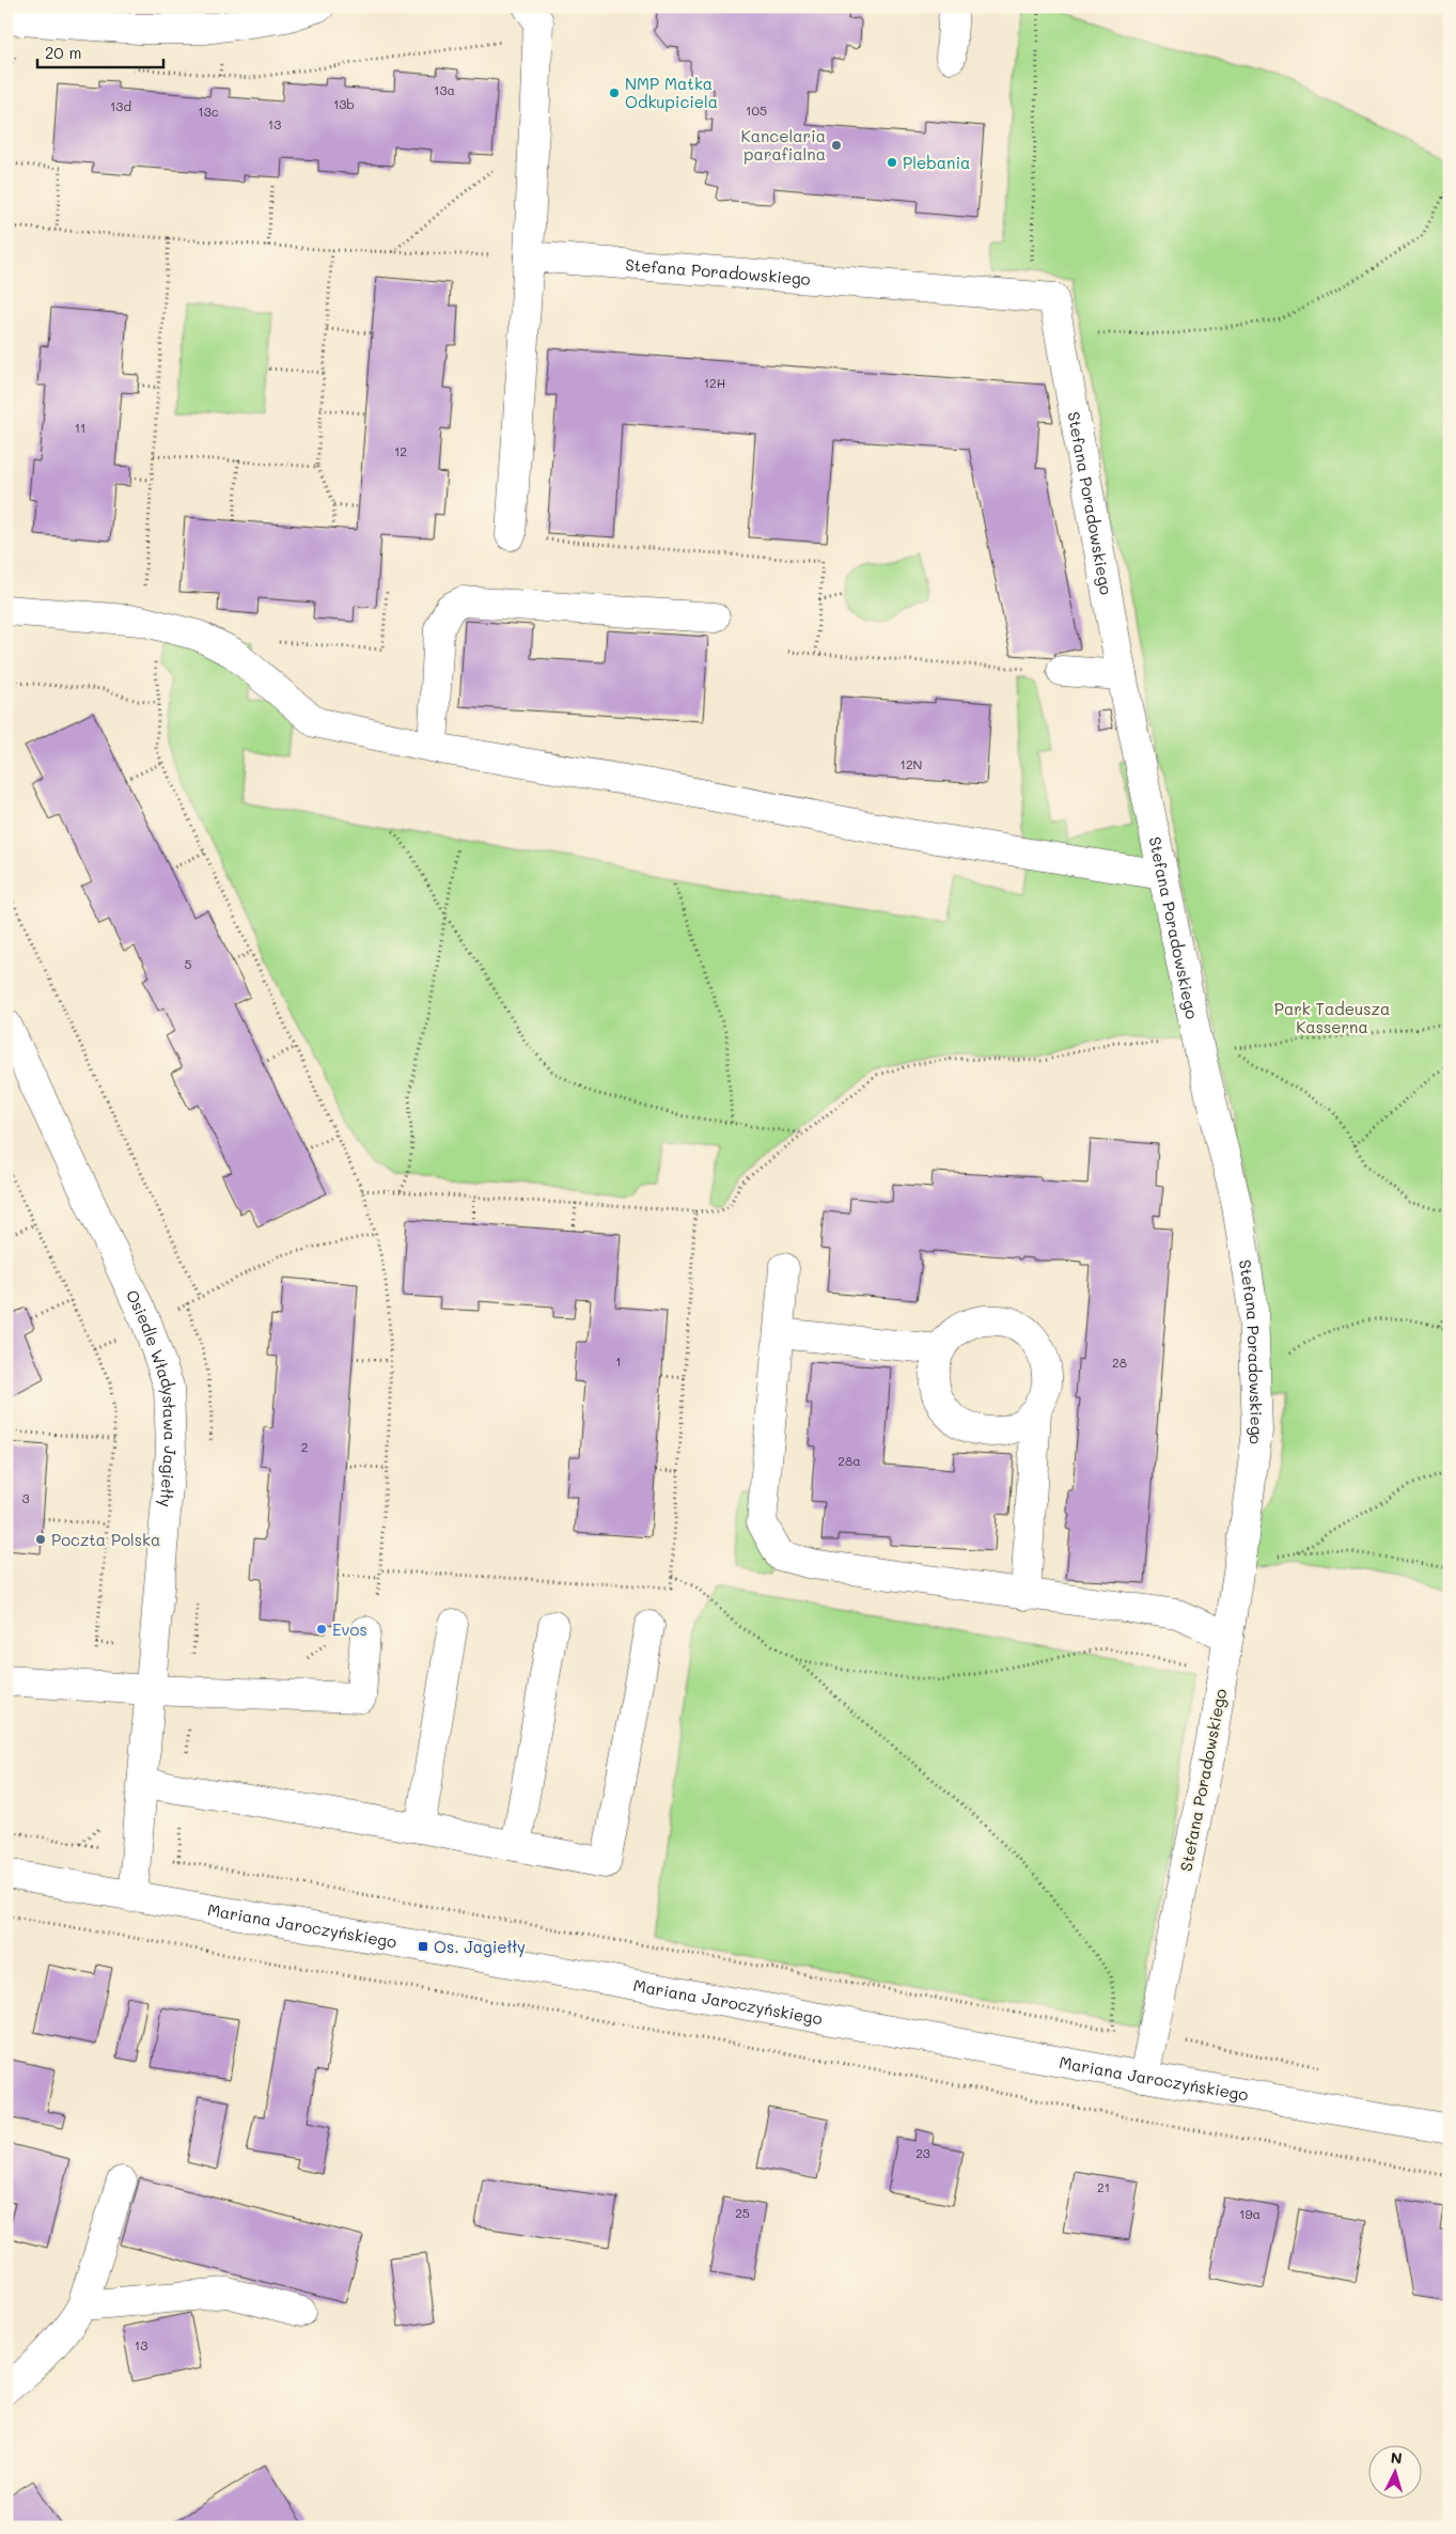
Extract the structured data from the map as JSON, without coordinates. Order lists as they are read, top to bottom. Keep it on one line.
{"streets":{"street":["Stefana Poradowskiego","Osiedle Władysława Jagiełły","Mariana Jaroczyńskiego"]},"crossings":[["Stefana Poradowskiego","Mariana Jaroczyńskiego"],["Osiedle Władysława Jagiełły","Mariana Jaroczyńskiego"]],"parks":["Park Tadeusza Kasserna"],"places":{"other":["NMP Matka Odkupiciela","Kancelaria parafialna","Plebania","Poczta Polska","Evos"],"transit":["Os. Jagiełły"]},"house_numbers":["13a","13b","13d","105","13c","13","12H","11","12","12N","5","1","28","2","28a","3","23","21","25","19a","13"],"scale_bar":"20 m","north":"top"}
